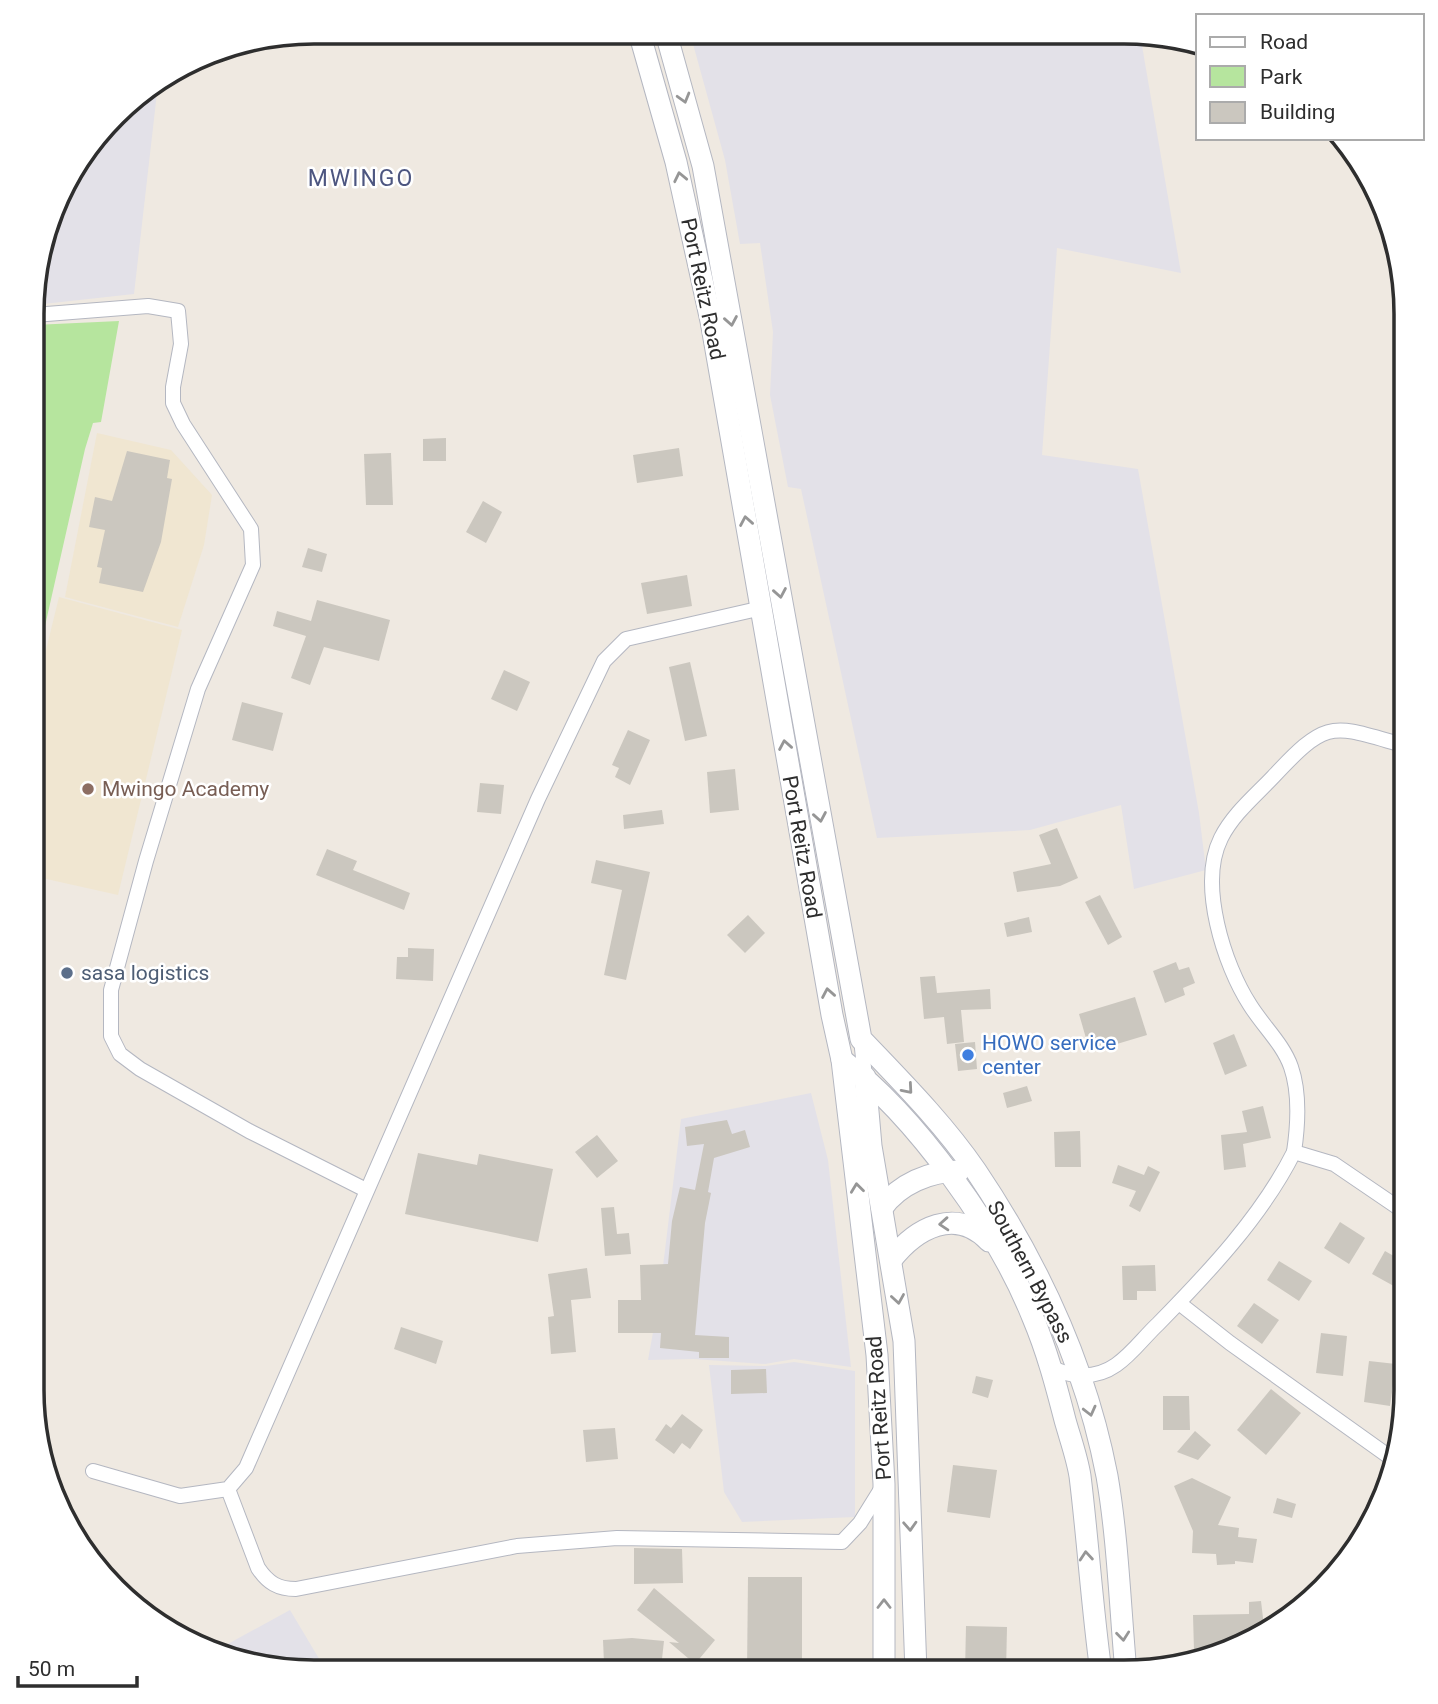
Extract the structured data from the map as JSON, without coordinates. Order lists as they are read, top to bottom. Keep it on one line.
{"streets":{"main road":["Port Reitz Road","Southern Bypass"]},"crossings":[["Port Reitz Road","Southern Bypass"]],"districts":["MWINGO"],"places":["Mwingo Academy","sasa logistics","HOWO service center"],"legend":["Road","Park","Building"],"scale_bar":"50 m"}
